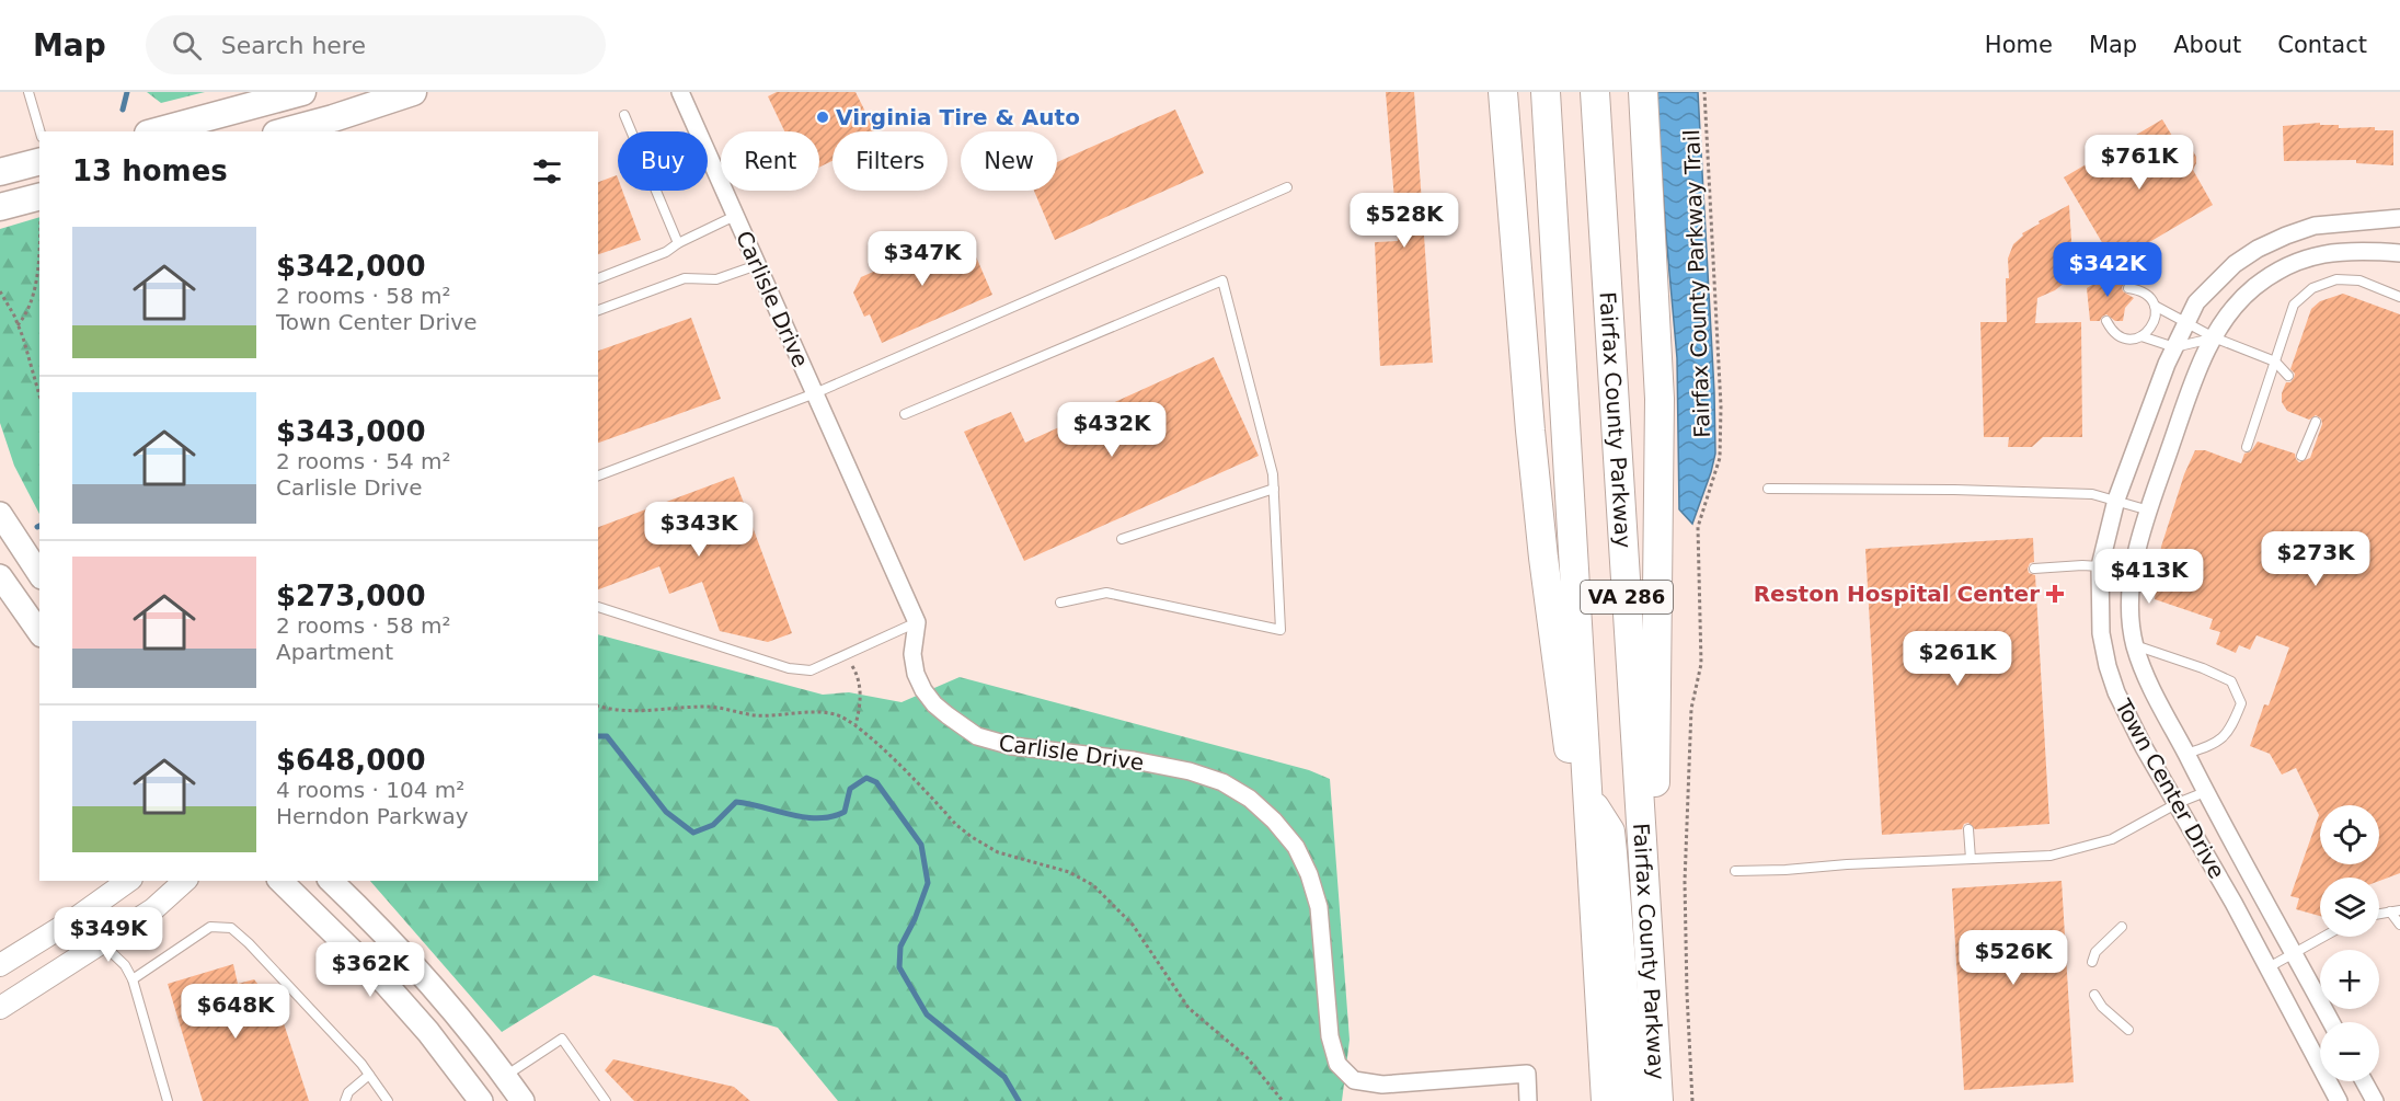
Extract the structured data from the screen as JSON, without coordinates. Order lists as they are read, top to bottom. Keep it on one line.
{"streets":{"highway":["Fairfax County Parkway","VA 286"],"street":["Carlisle Drive","Town Center Drive"],"path":["Fairfax County Parkway Trail"]},"places":{"other":["Virginia Tire & Auto"],"health":["Reston Hospital Center"]},"page":{"header":"Map","search":"Search here","nav":["Home","Map","About","Contact"],"chip":["Buy","Rent","Filters","New"],"heading":"13 homes","price":["$761K","$528K","$347K","$342K","$432K","$343K","$273K","$413K","$261K","$349K","$526K","$362K","$648K"],"list":[{"name":"$342,000","note":"2 rooms · 58 m² · Town Center Drive"},{"name":"$343,000","note":"2 rooms · 54 m² · Carlisle Drive"},{"name":"$273,000","note":"2 rooms · 58 m² · Apartment"},{"name":"$648,000","note":"4 rooms · 104 m² · Herndon Parkway"}],"map_buttons":["+","−"]}}
